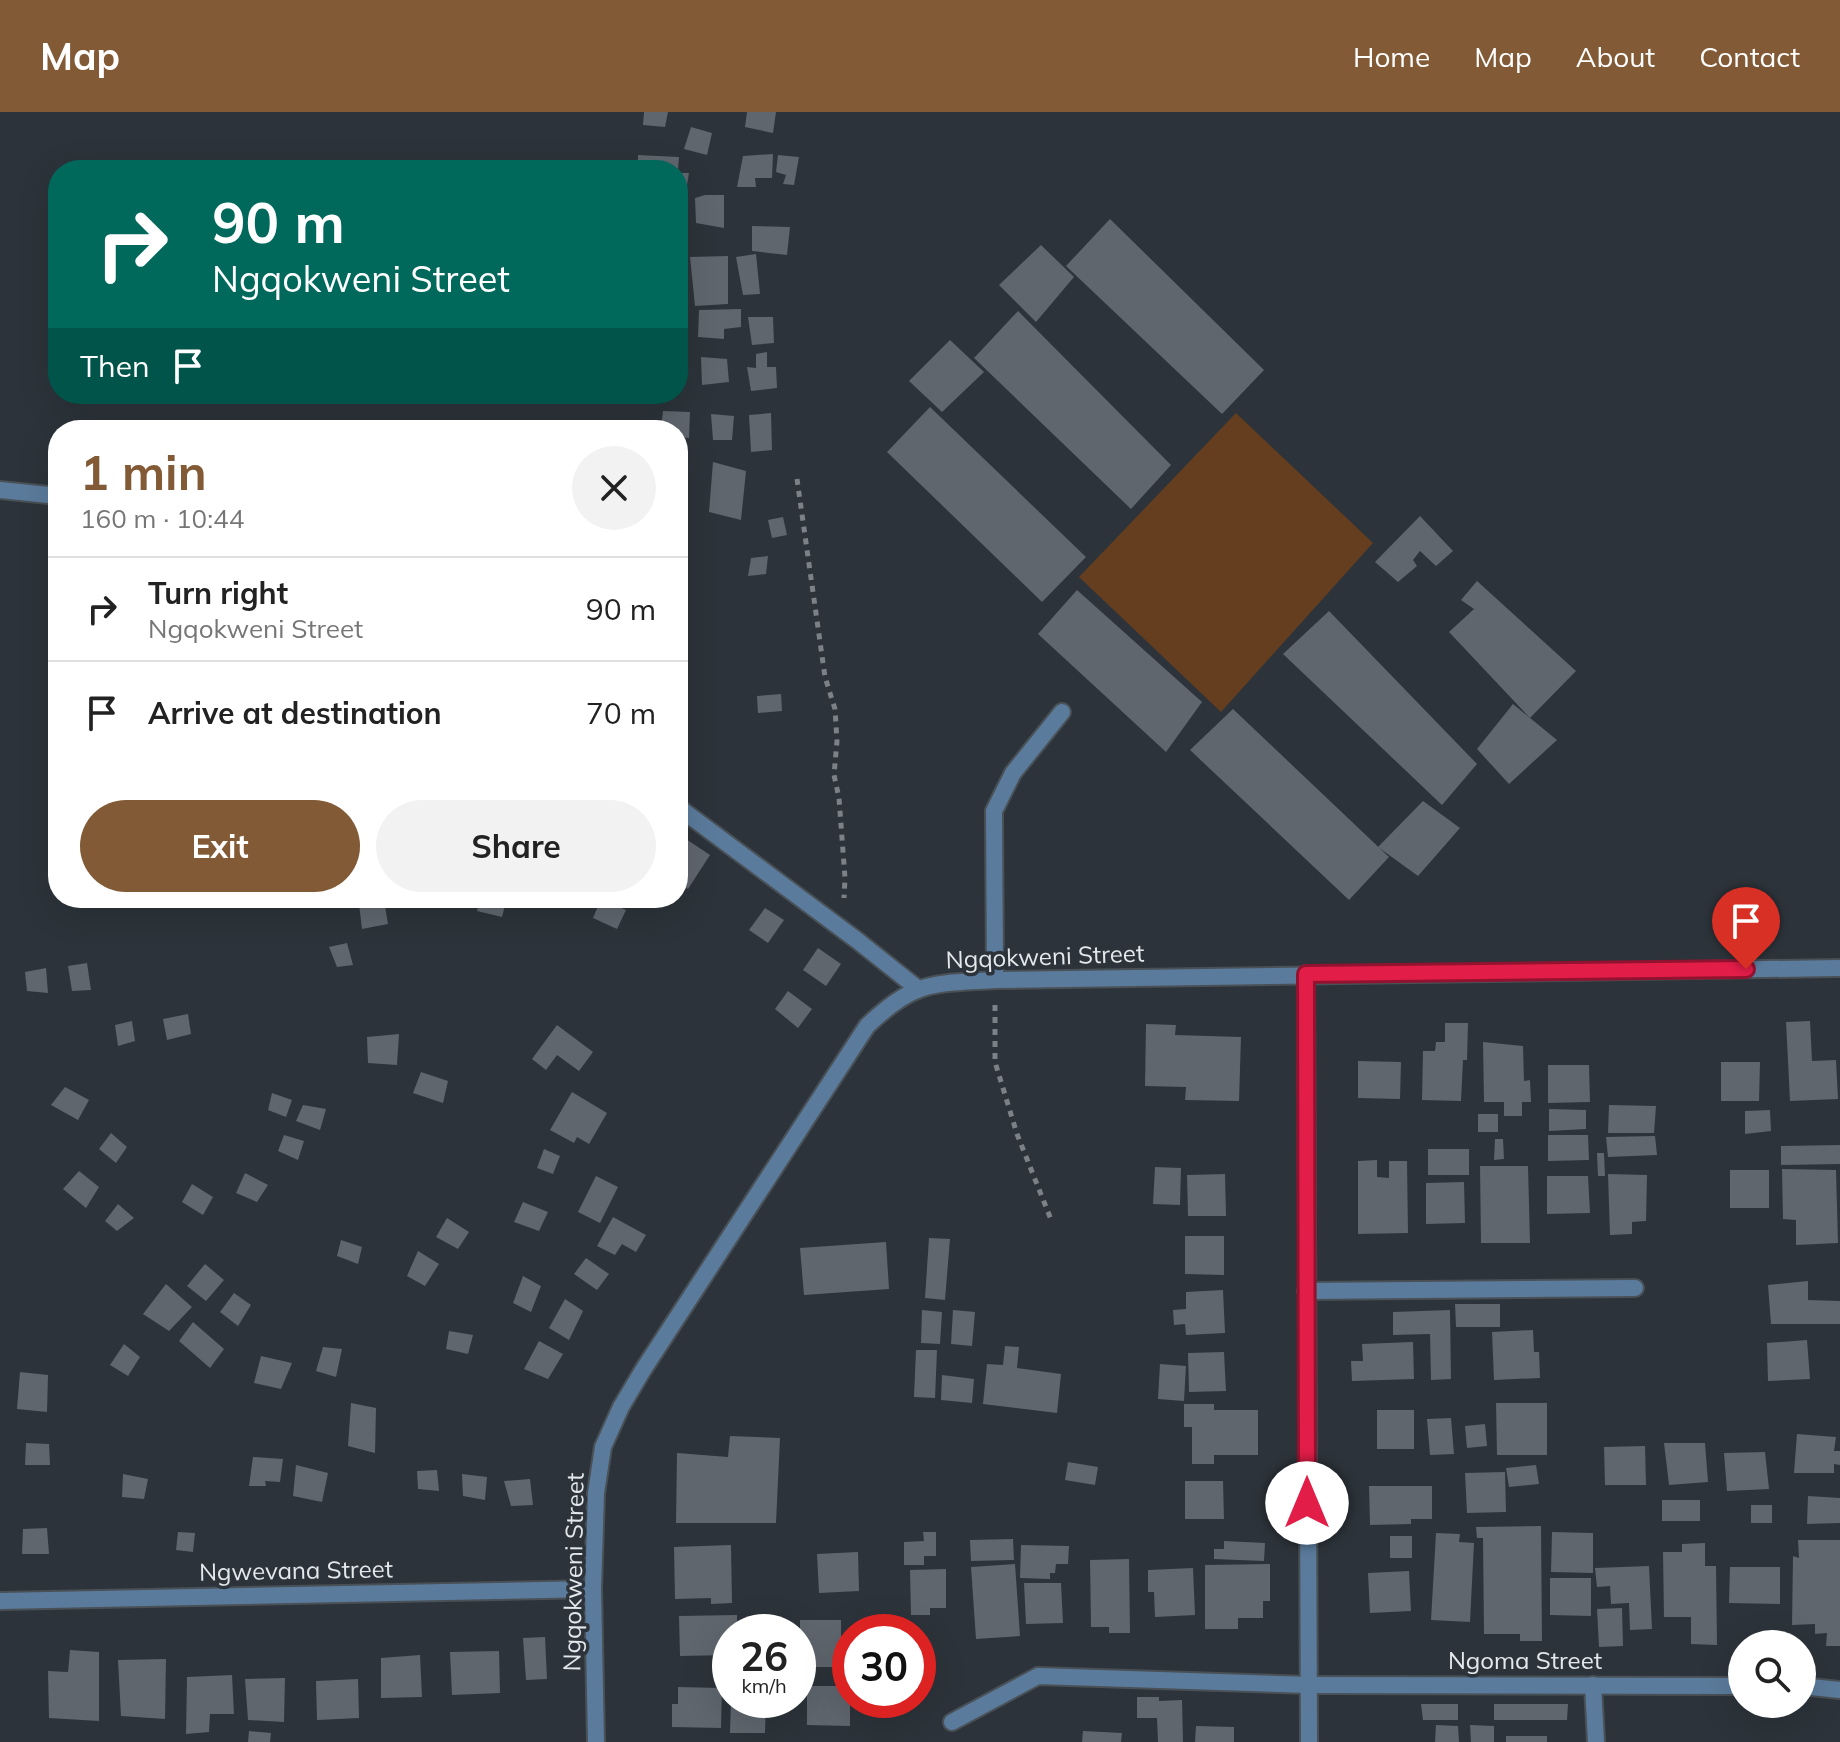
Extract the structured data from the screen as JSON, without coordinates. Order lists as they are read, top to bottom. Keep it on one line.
{"streets":{"street":["Ngqokweni Street","Ngwevana Street","Ngoma Street"]},"crossings":[["Ngqokweni Street","Ngwevana Street"]],"page":{"header":"Map","nav":["Home","Map","About","Contact"],"turn":["90 m","Ngqokweni Street"],"then":"Then","heading":["1 min","160 m · 10:44"],"list":[{"name":"Turn right","note":"Ngqokweni Street","value":"90 m"},{"name":"Arrive at destination","value":"70 m"}],"buttons":["Exit","Share"],"speed":"26 km/h","limit":"30"}}
